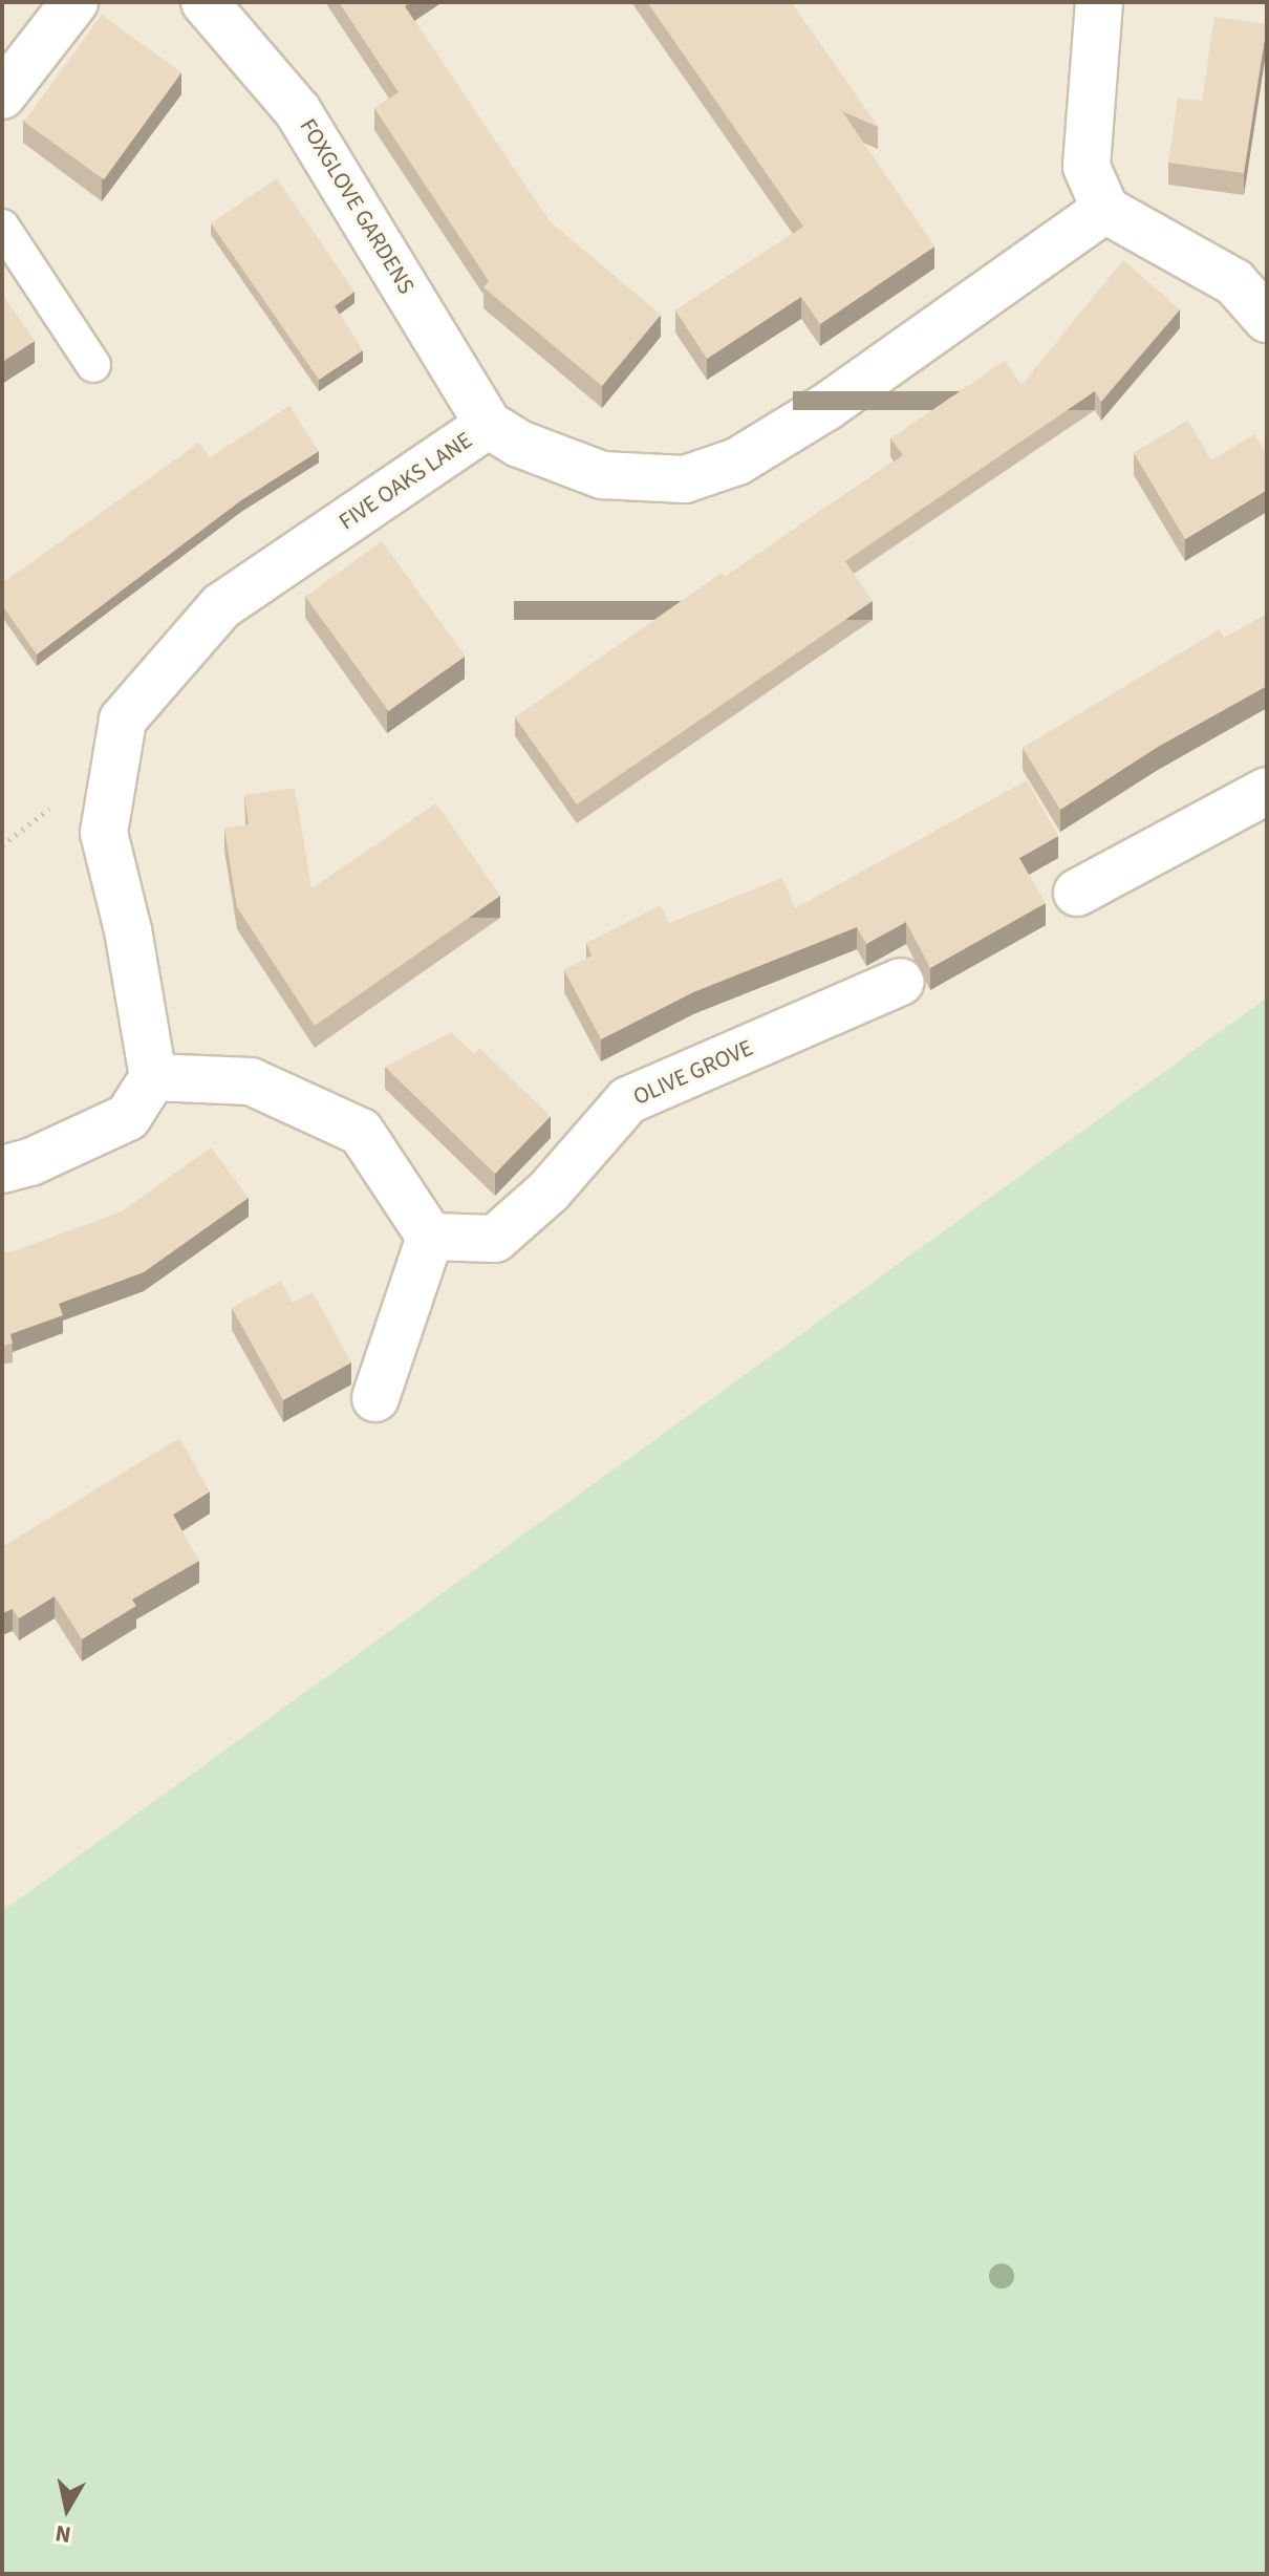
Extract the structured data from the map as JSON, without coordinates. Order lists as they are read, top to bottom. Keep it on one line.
{"streets":{"street":["FOXGLOVE GARDENS","FIVE OAKS LANE","OLIVE GROVE"]},"crossings":[["FOXGLOVE GARDENS","FIVE OAKS LANE"]],"north":"bottom"}
